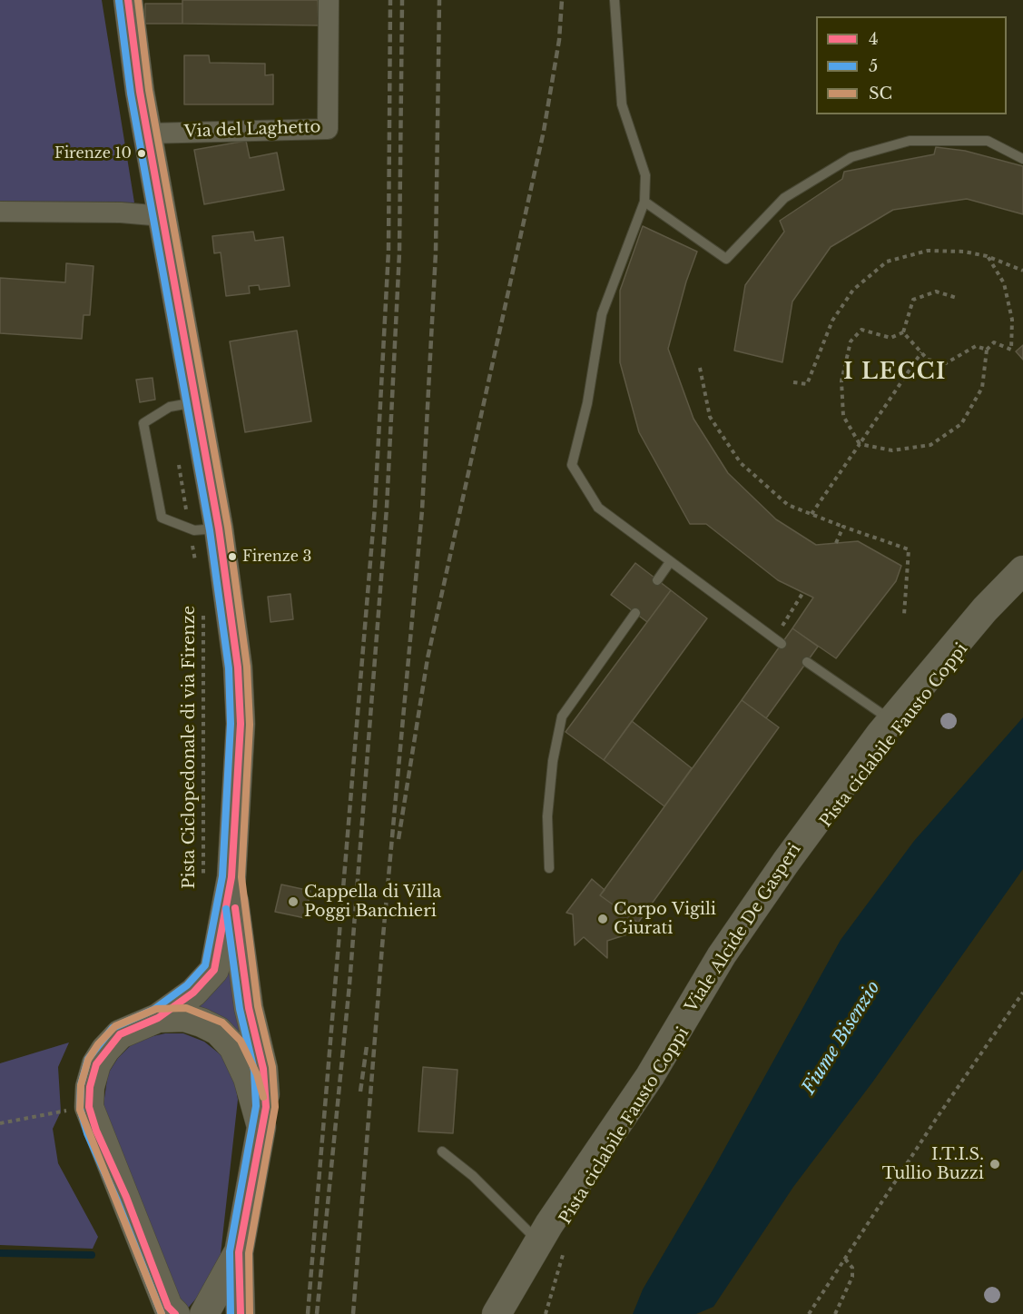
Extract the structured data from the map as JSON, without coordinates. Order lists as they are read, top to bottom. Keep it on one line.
{"streets":{"main road":["Viale Alcide De Gasperi"],"street":["Via del Laghetto"],"path":["Pista Ciclopedonale di via Firenze"]},"districts":["I LECCI"],"water":["Fiume Bisenzio"],"places":["Firenze 10","Firenze 3","Cappella di Villa Poggi Banchieri","Corpo Vigili Giurati","I.T.I.S. Tullio Buzzi"],"lines":["transit line 4","transit line SC","transit line 5"],"legend":["4","5","SC"]}
